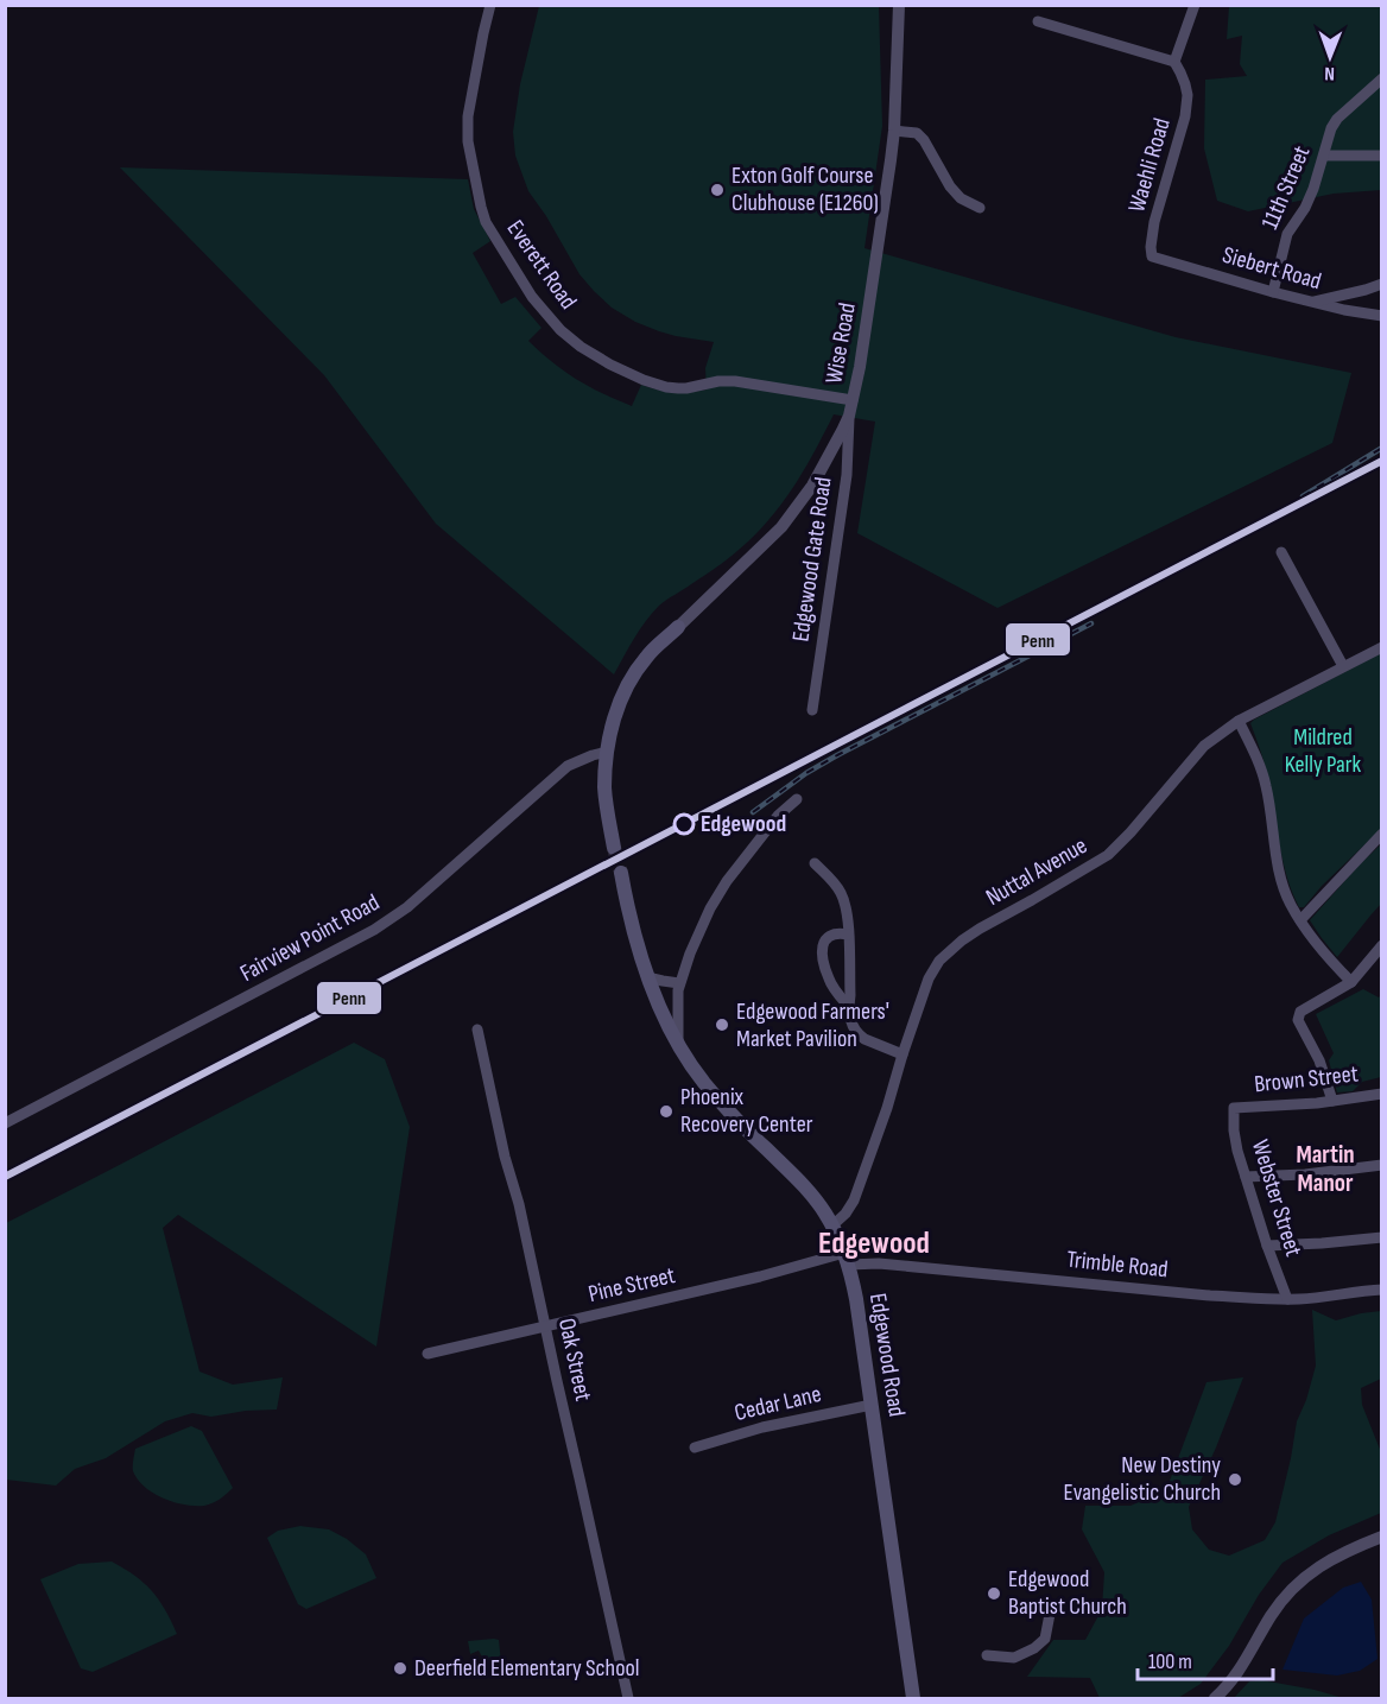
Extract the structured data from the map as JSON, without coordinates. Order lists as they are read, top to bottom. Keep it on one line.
{"streets":{"main road":["Edgewood Road"],"street":["Waehli Road","11th Street","Everett Road","Siebert Road","Wise Road","Edgewood Gate Road","Nuttal Avenue","Fairview Point Road","Brown Street","Webster Street","Trimble Road","Pine Street","Oak Street","Cedar Lane"]},"crossings":[["Waehli Road","Siebert Road"],["11th Street","Siebert Road"],["Everett Road","Wise Road"],["Wise Road","Edgewood Gate Road"],["Nuttal Avenue","Edgewood Road"],["Brown Street","Webster Street"],["Webster Street","Trimble Road"],["Trimble Road","Pine Street"],["Trimble Road","Edgewood Road"],["Pine Street","Edgewood Road"],["Pine Street","Oak Street"],["Edgewood Road","Cedar Lane"]],"districts":["Martin Manor","Edgewood"],"parks":["Mildred Kelly Park"],"places":["Exton Golf Course Clubhouse (E1260)","Edgewood","Edgewood Farmers' Market Pavilion","Phoenix Recovery Center","New Destiny Evangelistic Church","Edgewood Baptist Church","Deerfield Elementary School"],"lines":["transit line Penn"],"scale_bar":"100 m","north":"bottom"}
